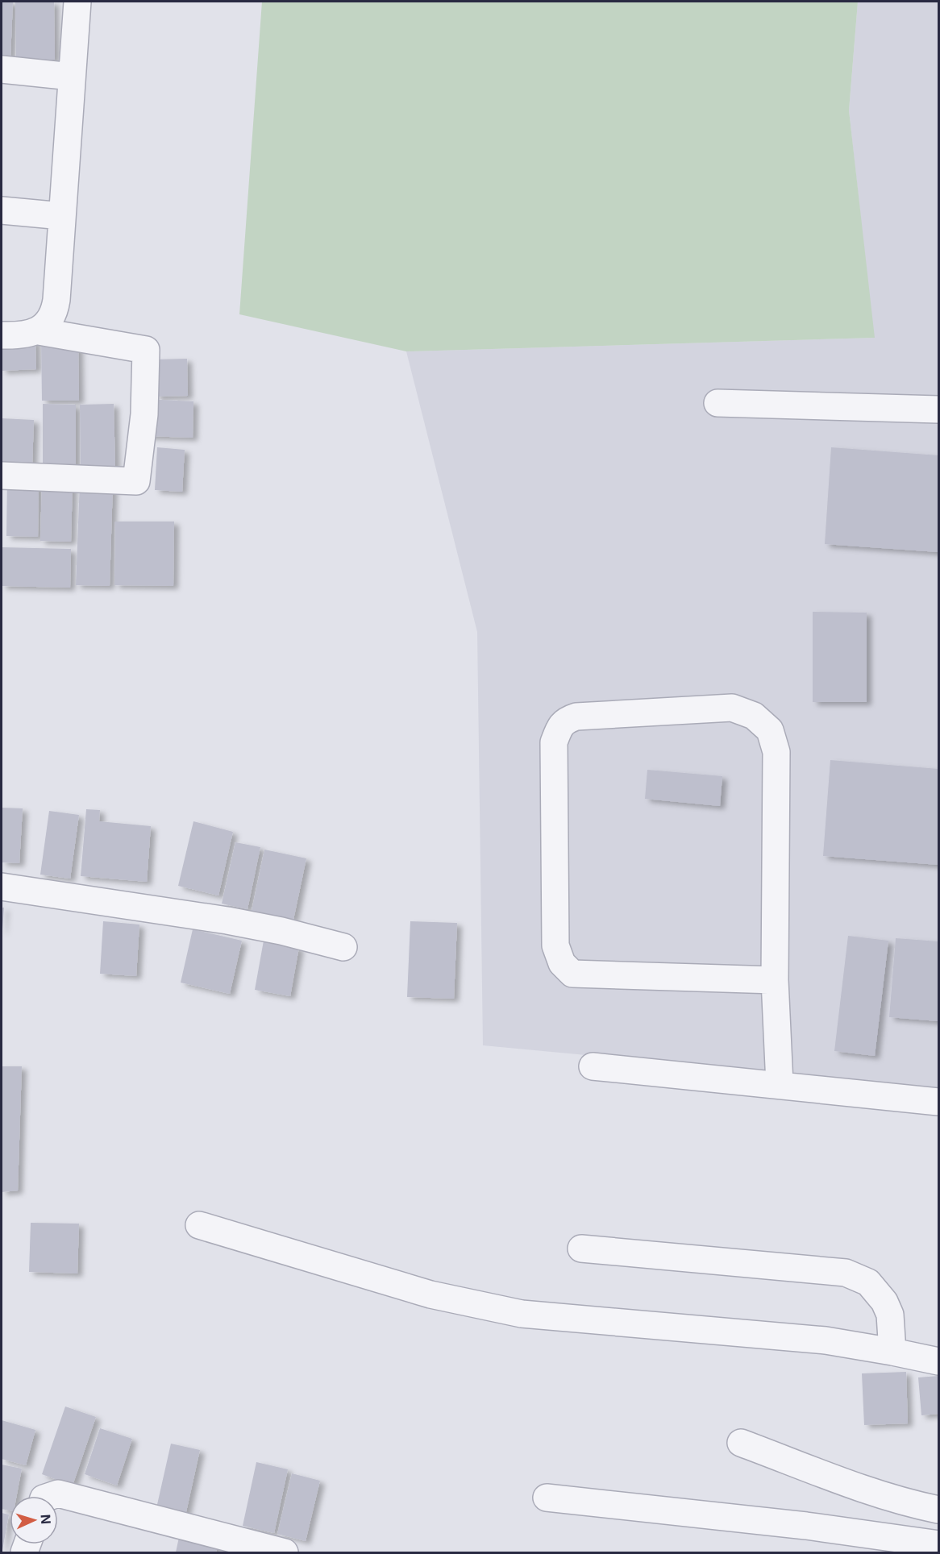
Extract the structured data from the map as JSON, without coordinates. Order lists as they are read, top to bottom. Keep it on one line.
{"north":"right"}
